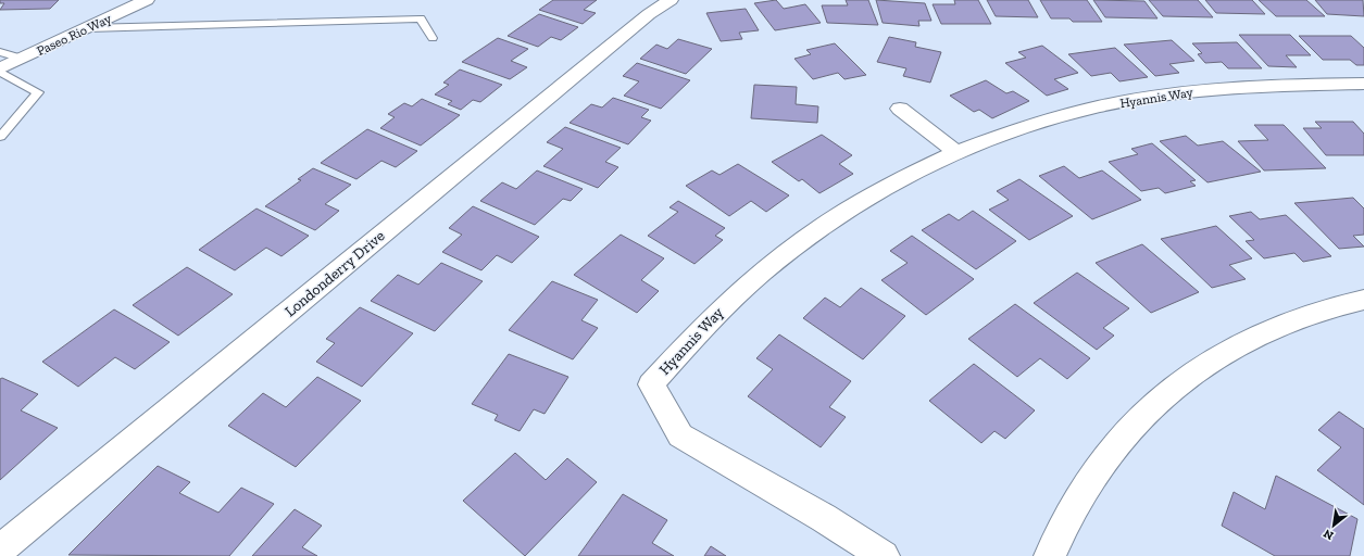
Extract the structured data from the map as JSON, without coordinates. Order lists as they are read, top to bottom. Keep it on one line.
{"streets":{"street":["Paseo Rio Way","Hyannis Way","Londonderry Drive"]},"north":"bottom left"}
